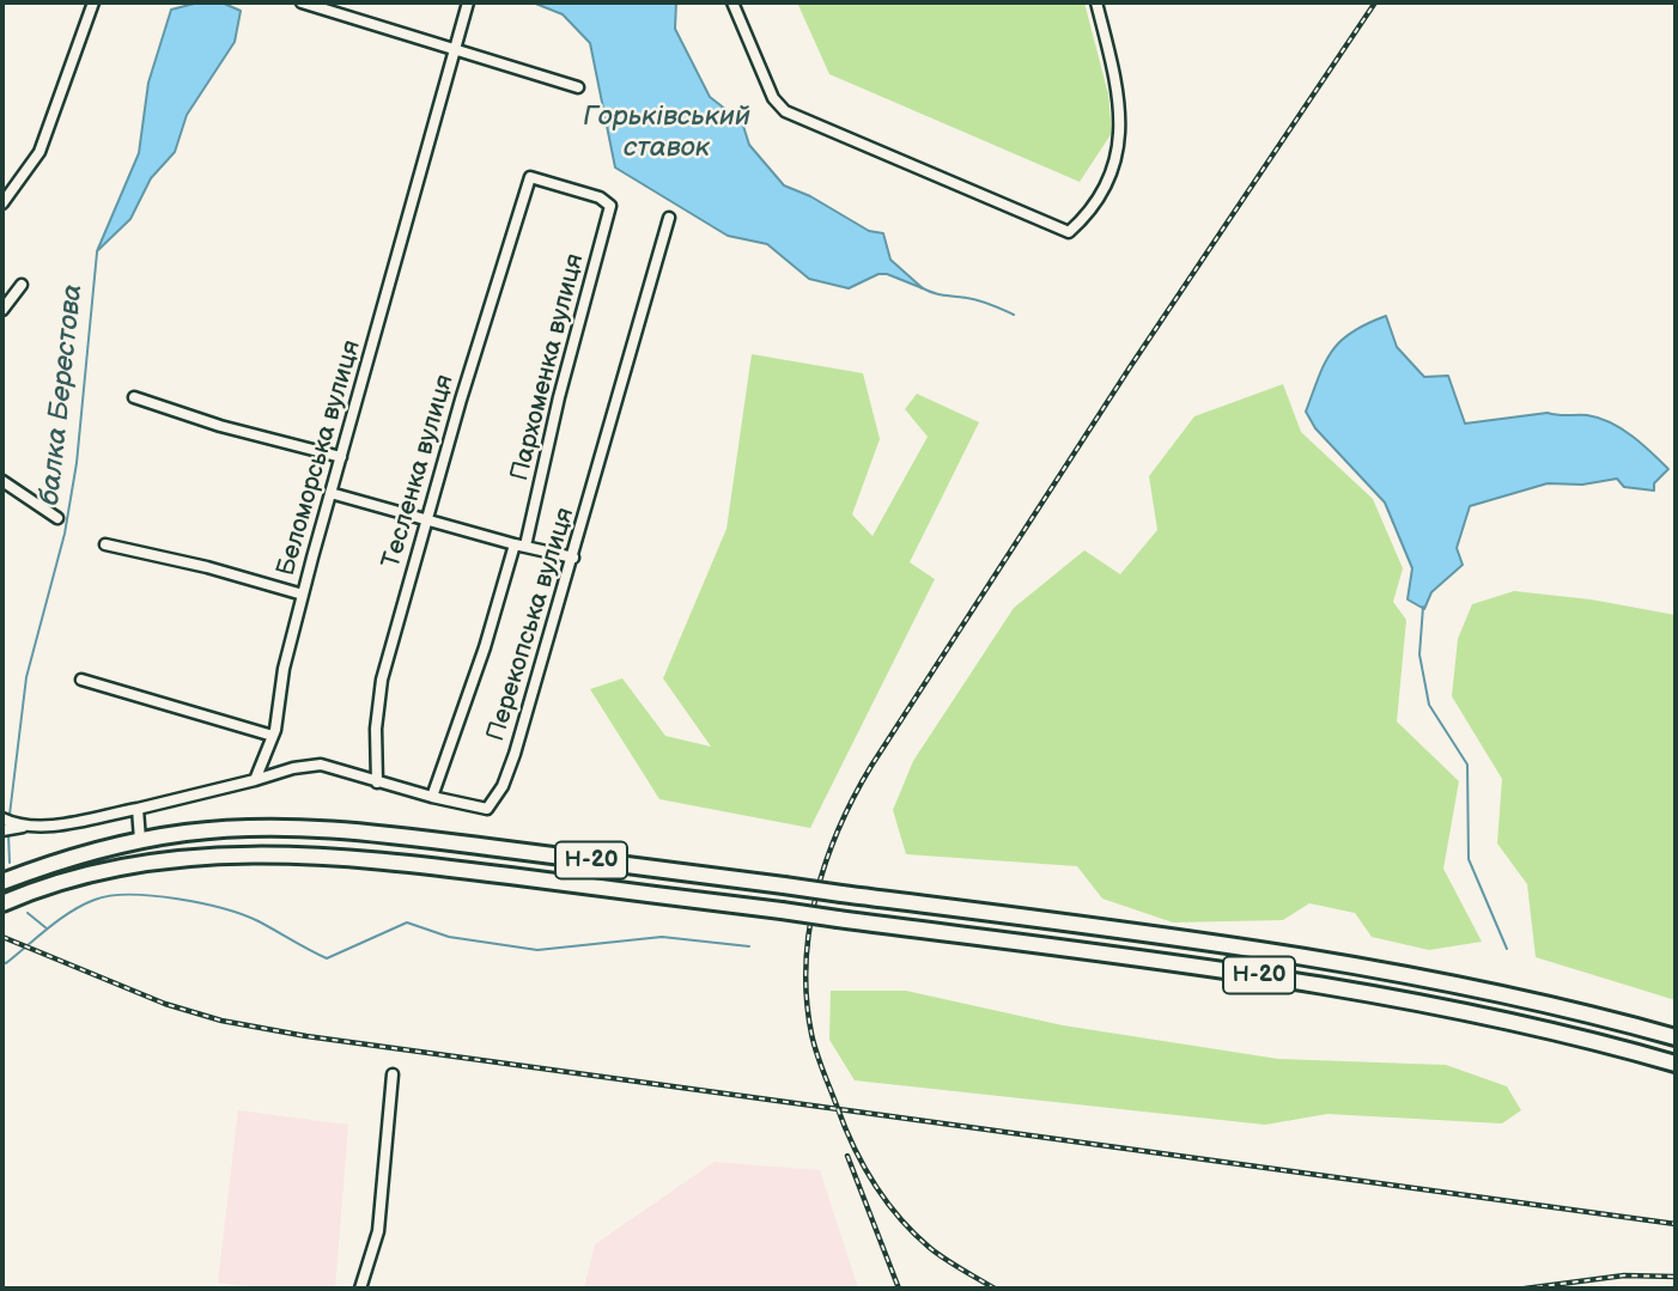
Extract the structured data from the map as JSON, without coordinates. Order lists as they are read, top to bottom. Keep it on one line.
{"streets":{"main road":["Н-20"],"street":["Пархоменка вулиця","Беломорська вулиця","Тесленка вулиця","Перекопська вулиця"]},"crossings":[["Пархоменка вулиця","Тесленка вулиця"],["Пархоменка вулиця","Перекопська вулиця"],["Беломорська вулиця","Перекопська вулиця"],["Тесленка вулиця","Перекопська вулиця"]],"water":["Горьківський ставок","балка Берестова"]}
